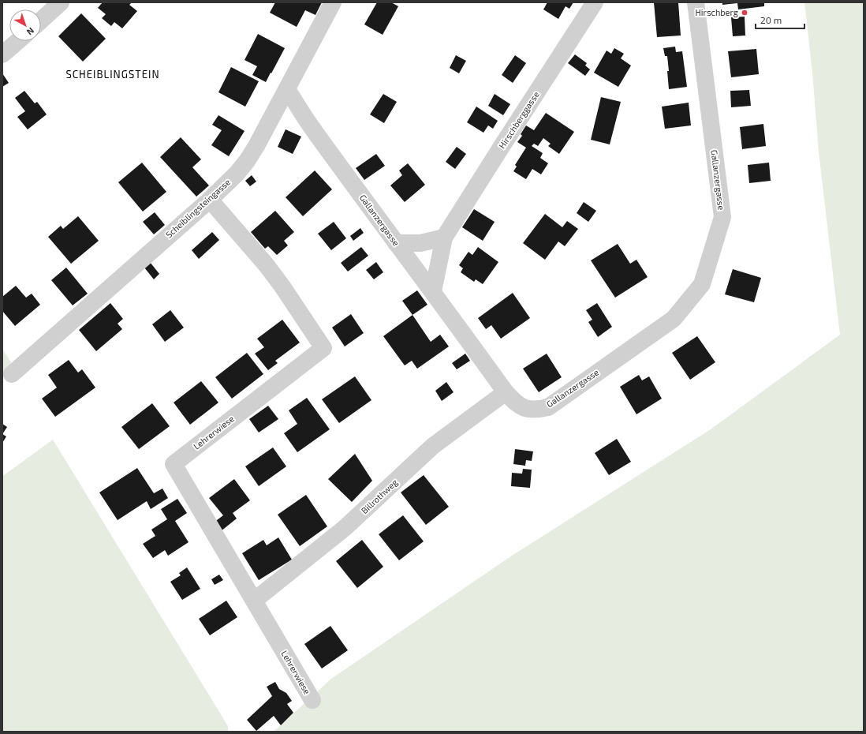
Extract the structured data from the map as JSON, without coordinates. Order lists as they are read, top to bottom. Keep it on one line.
{"streets":{"street":["Hirschberggasse","Gallanzergasse","Scheiblingsteingasse","Lehrerwiese","Billrothweg"]},"crossings":[["Hirschberggasse","Gallanzergasse"],["Gallanzergasse","Scheiblingsteingasse"],["Gallanzergasse","Billrothweg"],["Scheiblingsteingasse","Lehrerwiese"],["Lehrerwiese","Billrothweg"]],"districts":["SCHEIBLINGSTEIN"],"places":["Hirschberg"],"scale_bar":"20 m","north":"bottom right"}
